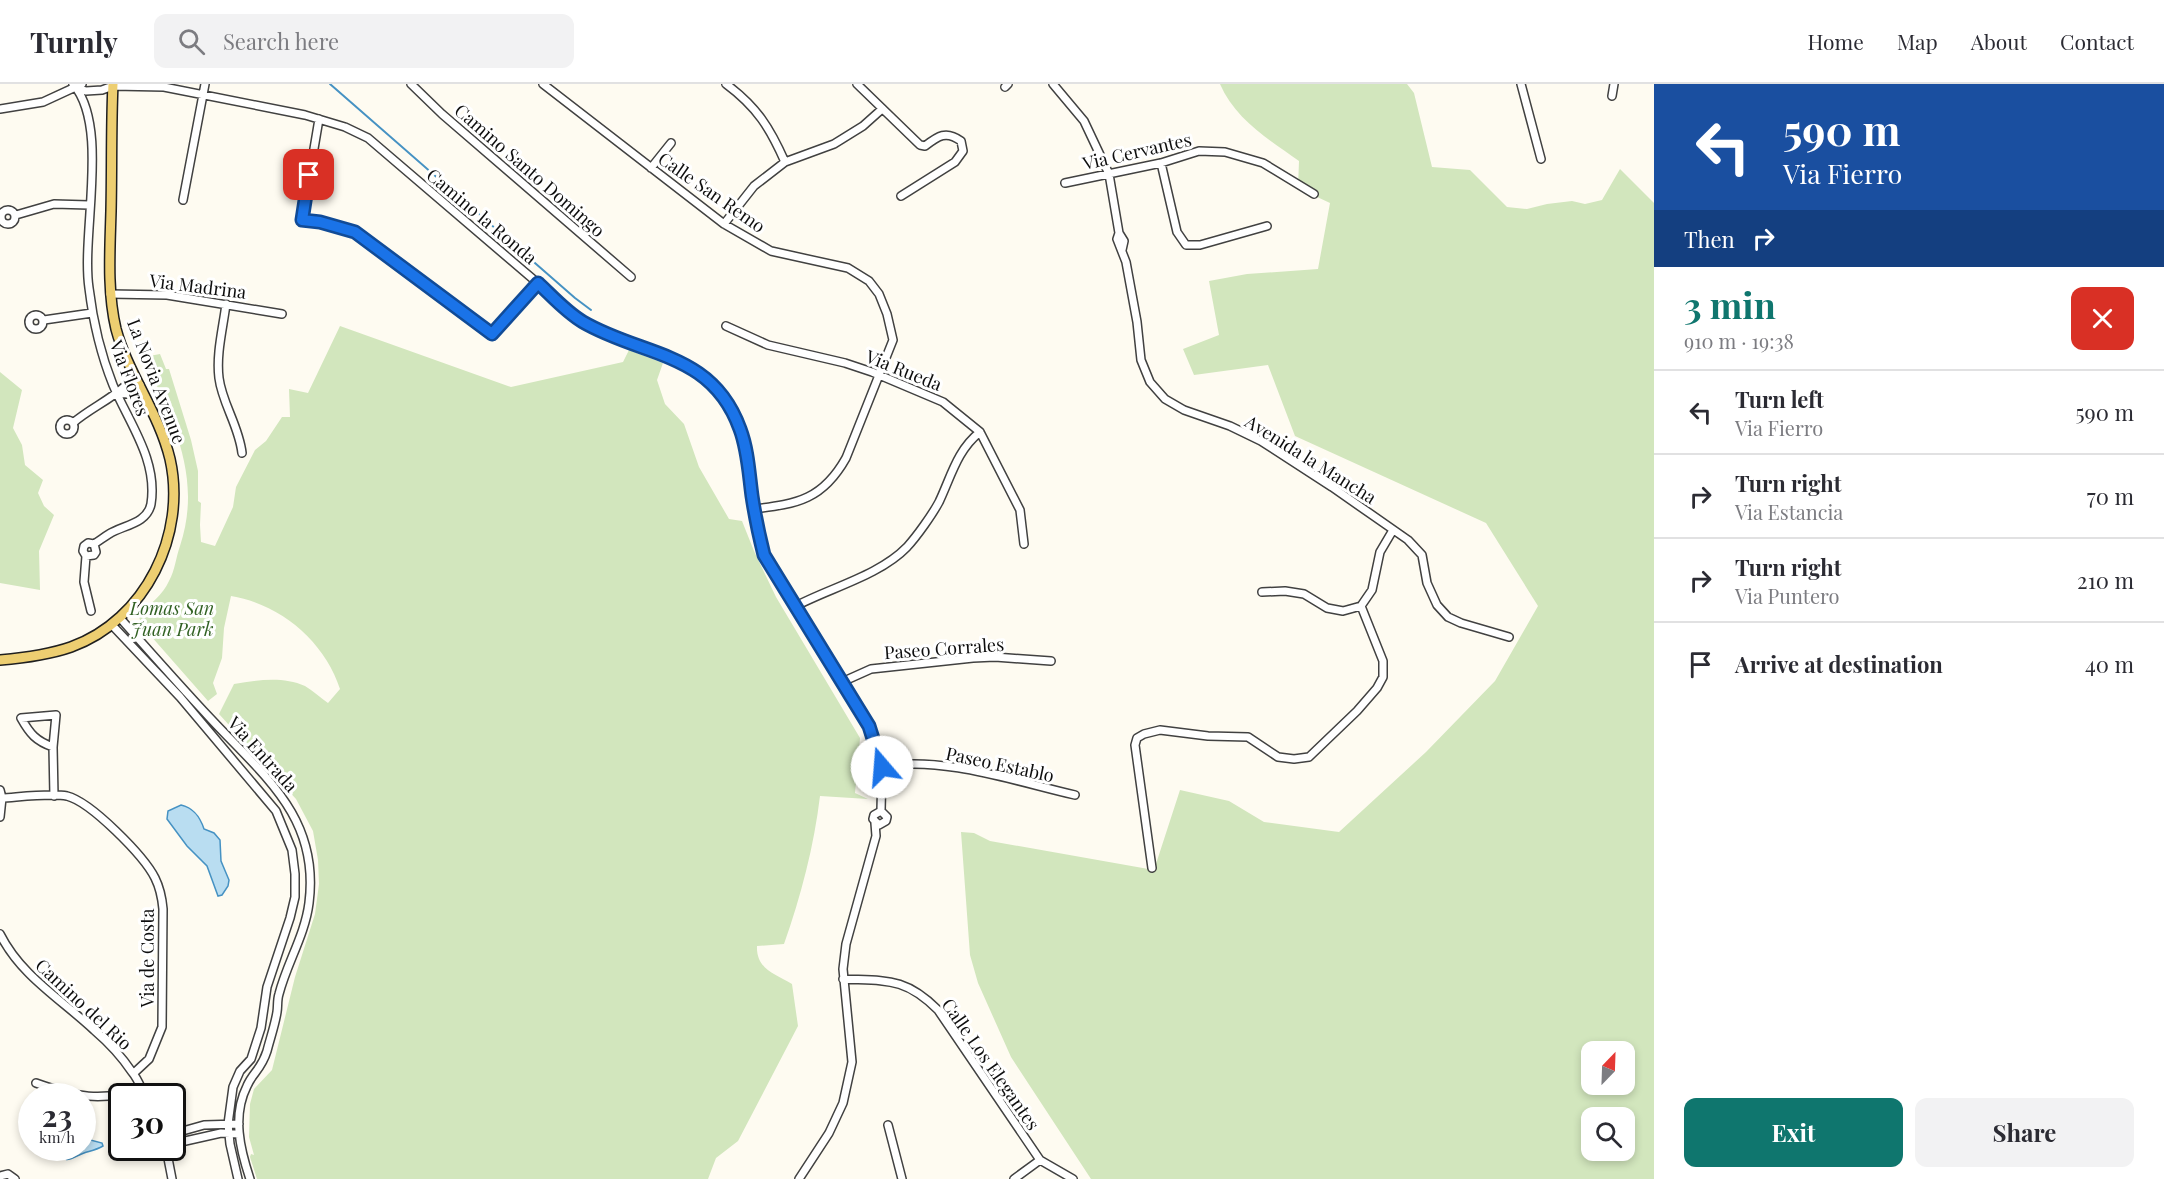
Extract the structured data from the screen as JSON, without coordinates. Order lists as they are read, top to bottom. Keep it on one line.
{"streets":{"main road":["La Novia Avenue"],"street":["Via Cervantes","Camino Santo Domingo","Calle San Remo","Camino la Ronda","Via Madrina","Via Rueda","Via Flores","Avenida la Mancha","Paseo Corrales","Via Entrada","Paseo Establo","Via de Costa","Camino del Rio","Calle Los Elegantes"]},"crossings":[["Via Cervantes","Avenida la Mancha"],["Calle San Remo","Camino la Ronda"],["Calle San Remo","Via Rueda"],["Camino la Ronda","Via Flores"],["Camino la Ronda","La Novia Avenue"],["Camino la Ronda","Paseo Corrales"],["Camino la Ronda","Paseo Establo"],["Via Madrina","La Novia Avenue"],["La Novia Avenue","Via Entrada"],["Via de Costa","Camino del Rio"]],"parks":["Lomas San Juan Park"],"north":"top right","page":{"header":"Turnly","search":"Search here","nav":["Home","Map","About","Contact"],"turn":["590 m","Via Fierro"],"then":"Then","heading":["3 min","910 m · 19:38"],"list":[{"name":"Turn left","note":"Via Fierro","value":"590 m"},{"name":"Turn right","note":"Via Estancia","value":"70 m"},{"name":"Turn right","note":"Via Puntero","value":"210 m"},{"name":"Arrive at destination","value":"40 m"}],"speed":"23 km/h","limit":"30","buttons":["Exit","Share"]}}
